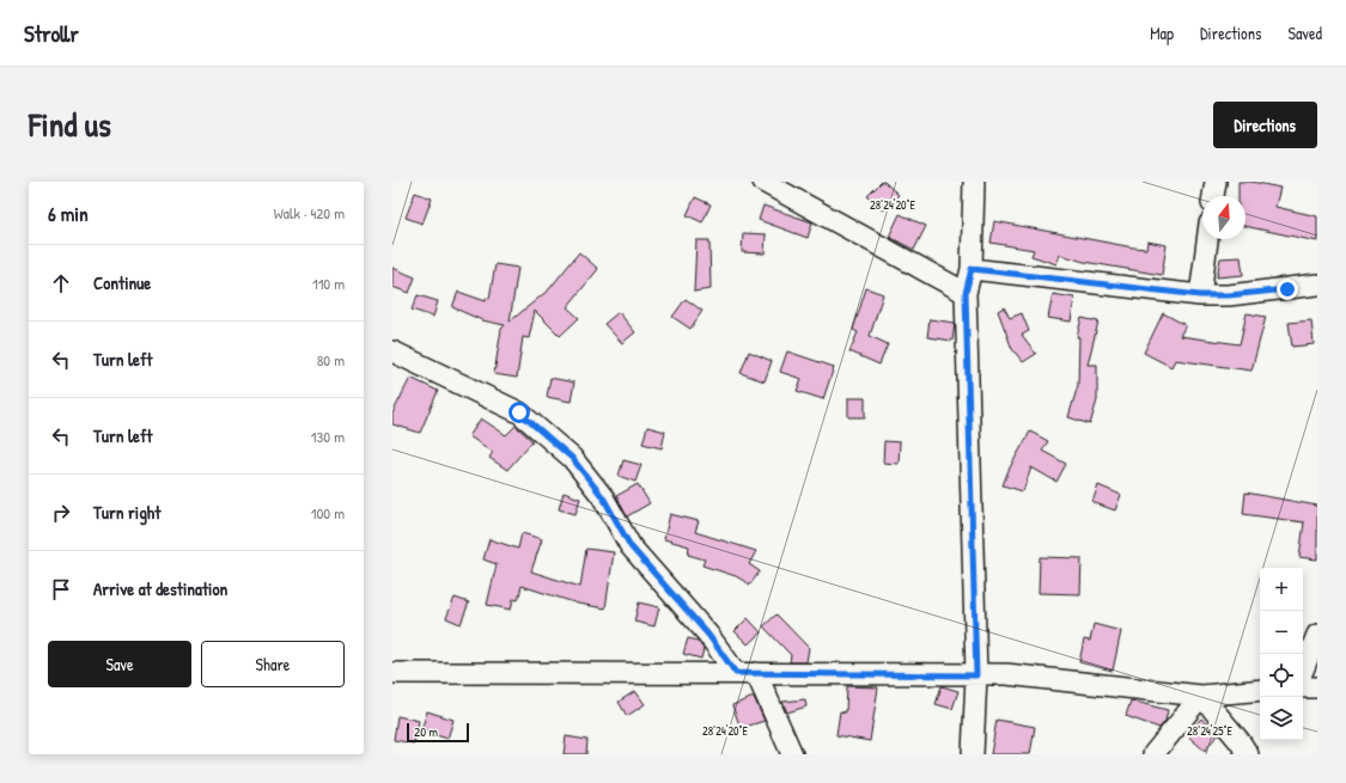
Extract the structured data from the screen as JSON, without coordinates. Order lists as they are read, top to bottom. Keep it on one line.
{"scale_bar":"20 m","north":"top","page":{"header":"Strollr","nav":["Map","Directions","Saved"],"title":"Find us","buttons":["Directions",["Save","Share"]],"heading":["6 min","Walk · 420 m"],"list":[["Continue","110 m"],["Turn left","80 m"],["Turn left","130 m"],["Turn right","100 m"],"Arrive at destination"],"map_buttons":["+","−"],"scale":"20 m"},"coordinates":["28°24'20\"E","28°24'25\"E"]}
